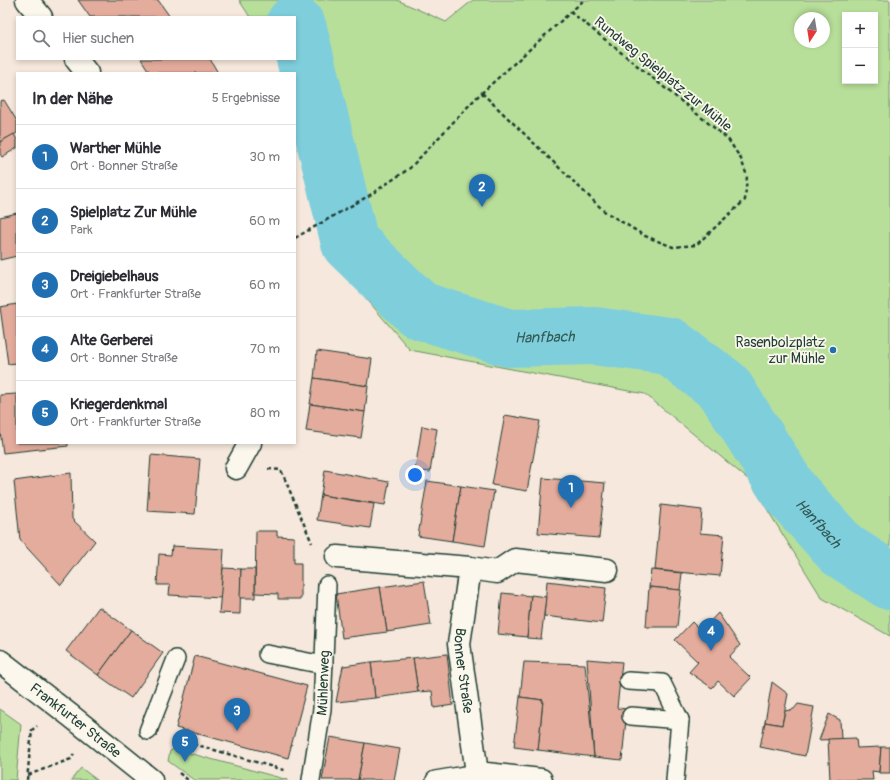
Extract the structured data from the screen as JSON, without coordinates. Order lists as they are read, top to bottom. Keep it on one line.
{"streets":{"street":["Bonner Straße","Frankfurter Straße"],"lane":["Mühlenweg"],"path":["Rundweg Spielplatz zur Mühle"]},"water":["Hanfbach"],"places":["Rasenbolzplatz zur Mühle"],"north":"bottom","page":{"map_buttons":["+","−"],"search":"Hier suchen","heading":["In der Nähe","5 Ergebnisse"],"list":[{"mark":"1","name":"Warther Mühle","note":"Ort · Bonner Straße","value":"30 m"},{"mark":"2","name":"Spielplatz Zur Mühle","note":"Park","value":"60 m"},{"mark":"3","name":"Dreigiebelhaus","note":"Ort · Frankfurter Straße","value":"60 m"},{"mark":"4","name":"Alte Gerberei","note":"Ort · Bonner Straße","value":"70 m"},{"mark":"5","name":"Kriegerdenkmal","note":"Ort · Frankfurter Straße","value":"80 m"}],"pins":["2","1","4","3","5"]}}
